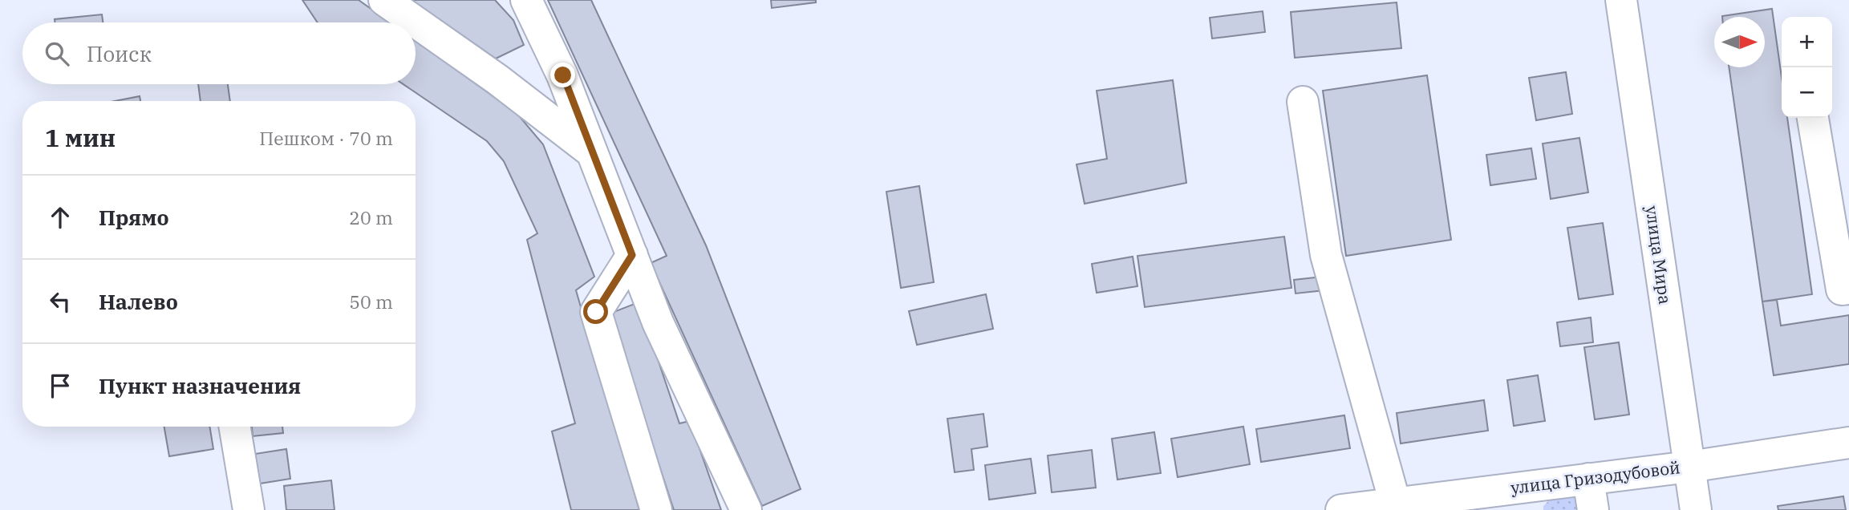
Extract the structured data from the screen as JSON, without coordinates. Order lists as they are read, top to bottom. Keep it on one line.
{"streets":{"street":["улица Мира","улица Гризодубовой"]},"crossings":[["улица Мира","улица Гризодубовой"]],"north":"right","page":{"map_buttons":["+","−"],"search":"Поиск","heading":["1 мин","Пешком · 70 m"],"list":[["Прямо","20 m"],["Налево","50 m"],"Пункт назначения"]}}
